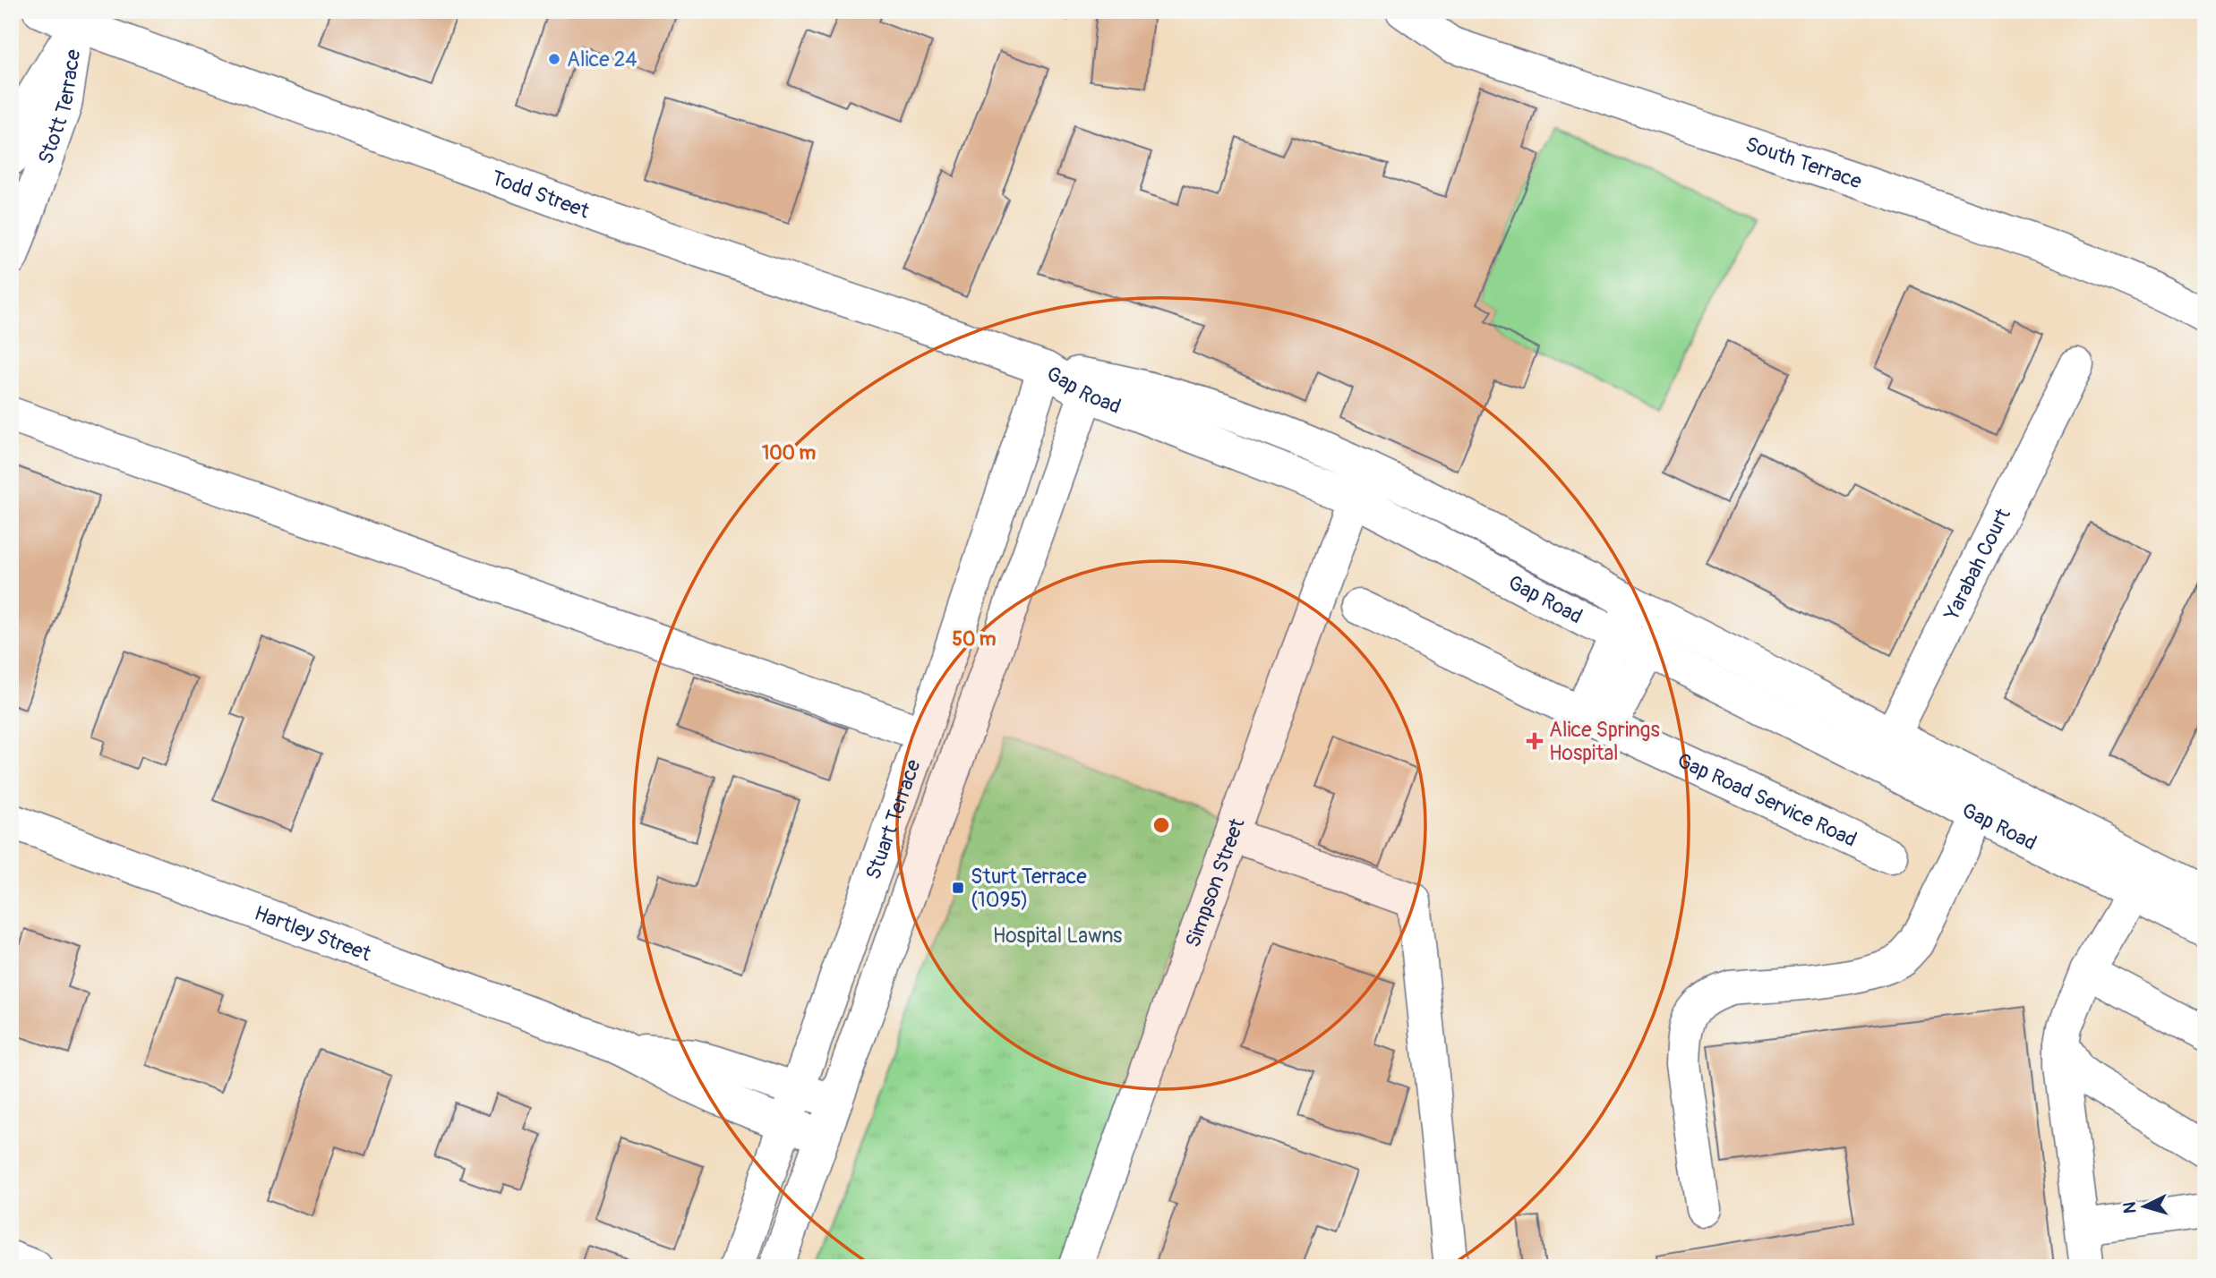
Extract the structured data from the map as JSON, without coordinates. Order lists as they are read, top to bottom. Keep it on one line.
{"streets":{"street":["Stott Terrace","South Terrace","Todd Street","Gap Road","Yarabah Court","Gap Road Service Road","Stuart Terrace","Simpson Street","Hartley Street"]},"crossings":[["Stott Terrace","Todd Street"],["Todd Street","Gap Road"],["Todd Street","Stuart Terrace"],["Gap Road","Yarabah Court"],["Gap Road","Stuart Terrace"],["Gap Road","Simpson Street"],["Stuart Terrace","Hartley Street"]],"parks":["Hospital Lawns"],"places":{"other":["Alice 24"],"health":["Alice Springs Hospital"],"transit":["Sturt Terrace (1095)"]},"north":"left","rings":["100 m","50 m"]}
